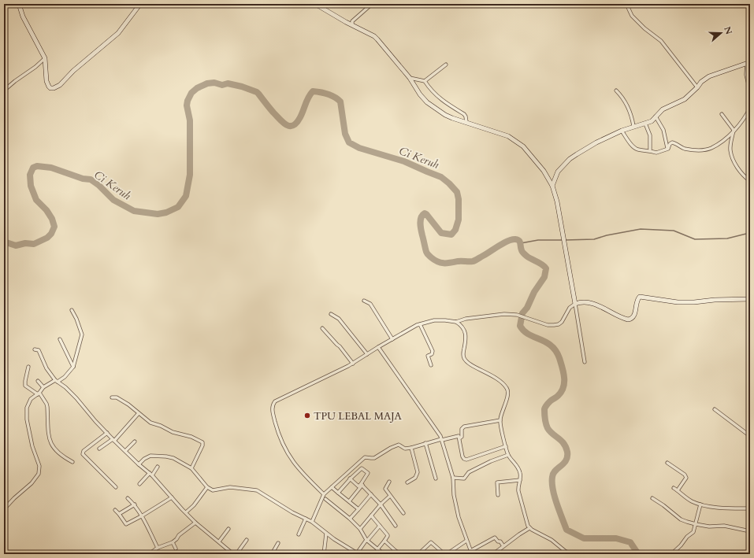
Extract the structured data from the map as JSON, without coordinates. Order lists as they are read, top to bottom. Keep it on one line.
{"water":["Ci Keruh"],"places":["TPU LEBAL MAJA"],"north":"right"}
